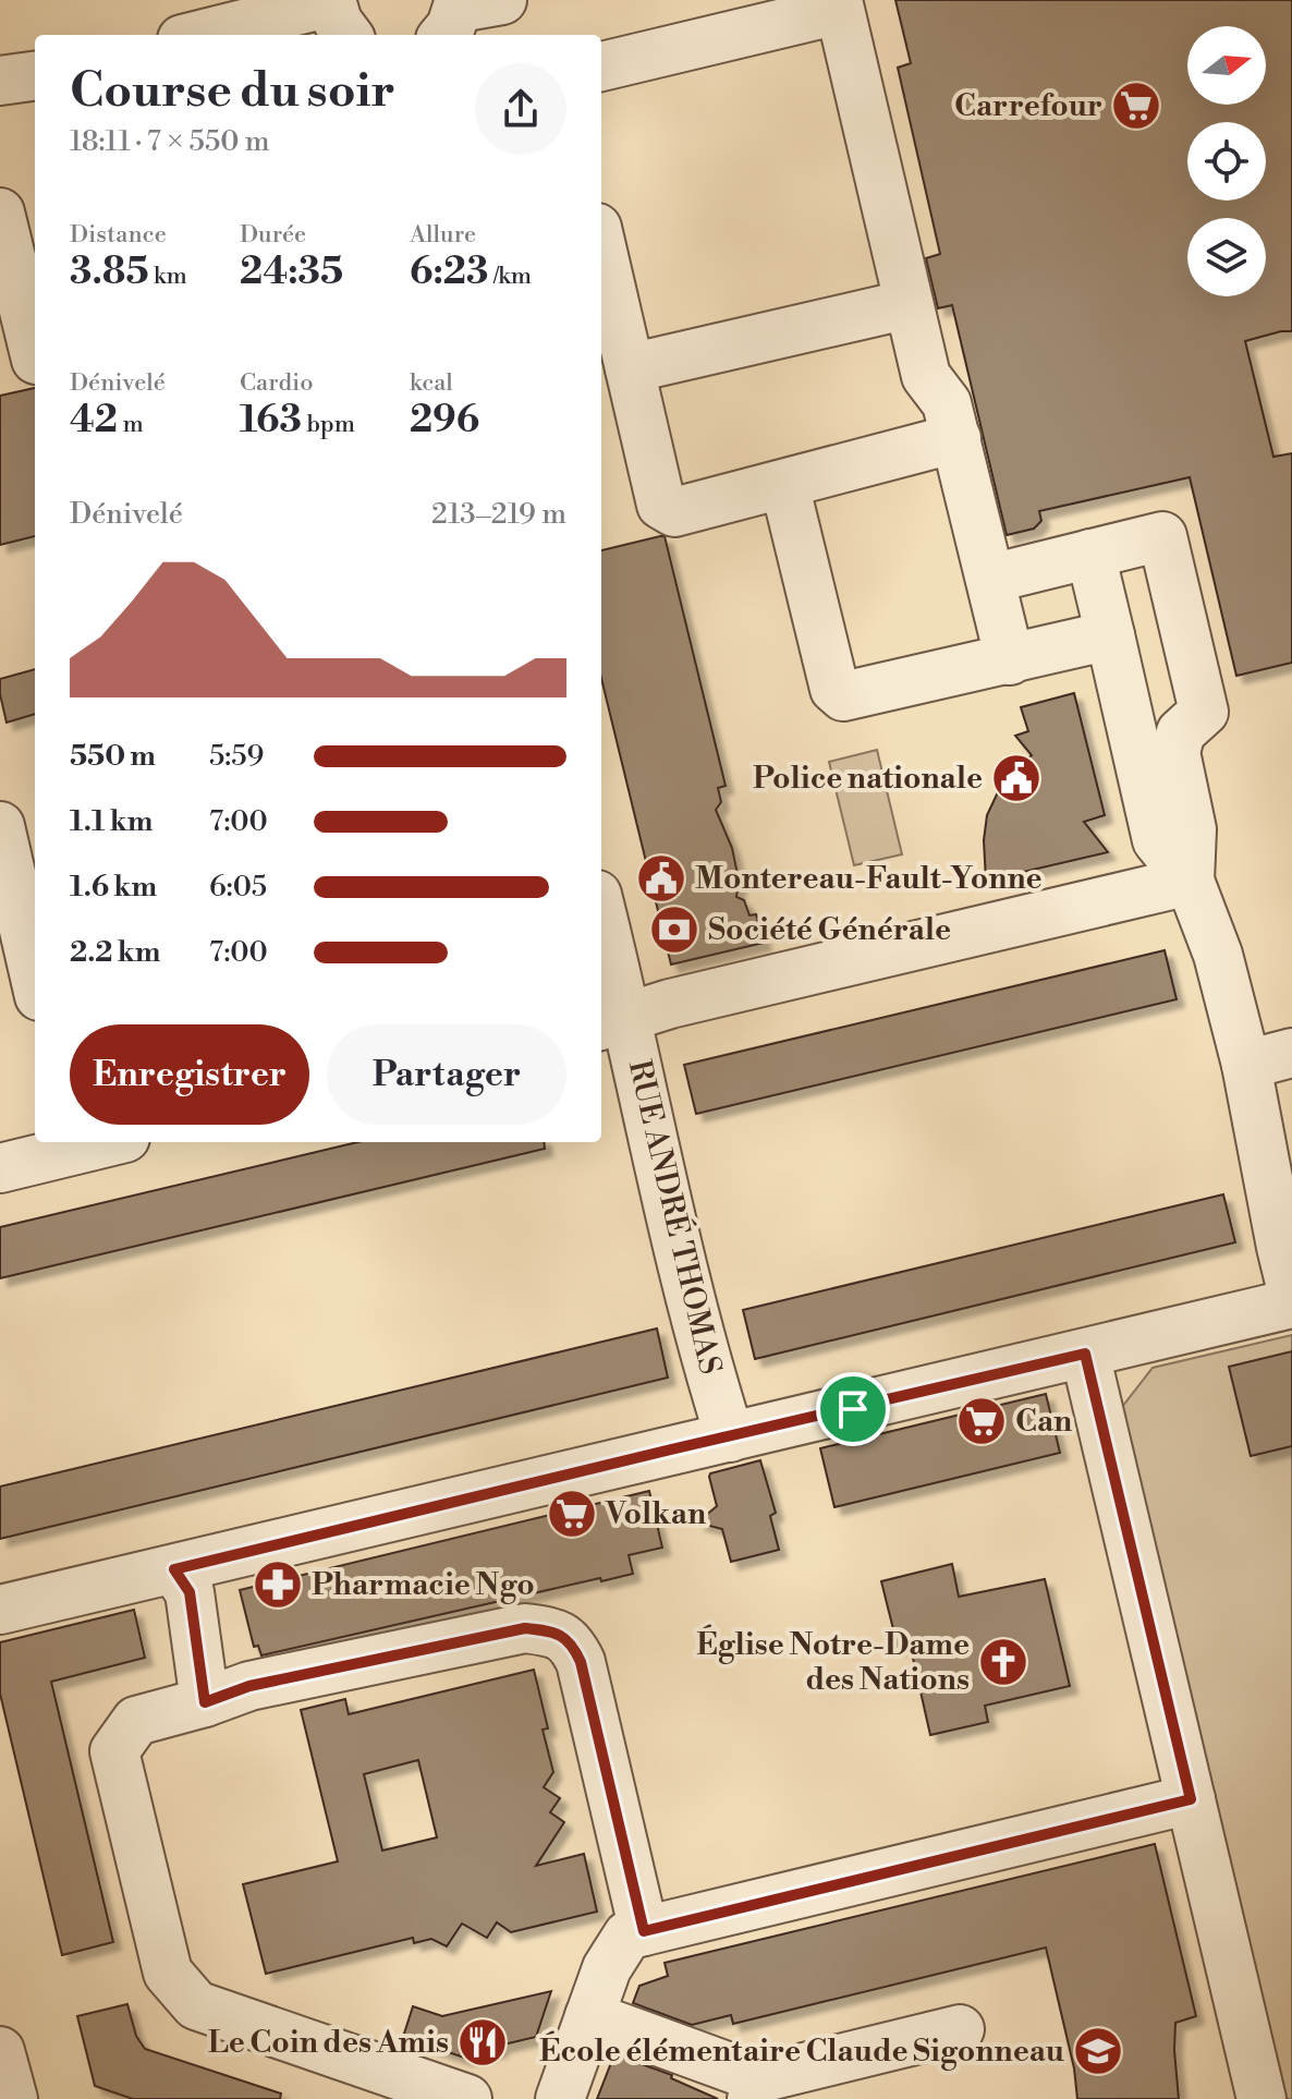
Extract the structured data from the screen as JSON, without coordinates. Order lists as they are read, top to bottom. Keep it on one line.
{"streets":{"street":["RUE ANDRÉ THOMAS"]},"places":{"supermarket":["Carrefour","Can","Volkan"],"public building":["Police nationale","Montereau-Fault-Yonne"],"bank":["Société Générale"],"pharmacy":["Pharmacie Ngo"],"church":["Église Notre-Dame des Nations"],"restaurant":["Le Coin des Amis"],"school or university":["École élémentaire Claude Sigonneau"]},"north":"right","page":{"heading":["Course du soir","18:11 · 7 × 550 m"],"stats":[["Distance","3.85 km"],["Durée","24:35"],["Allure","6:23 /km"],["Dénivelé","42 m"],["Cardio","163 bpm"],["kcal","296"]],"chart":["Dénivelé","213–219 m"],"list":[{"name":"550 m","note":"5:59"},{"name":"1.1 km","note":"7:00"},{"name":"1.6 km","note":"6:05"},{"name":"2.2 km","note":"7:00"}],"buttons":["Enregistrer","Partager"]}}
